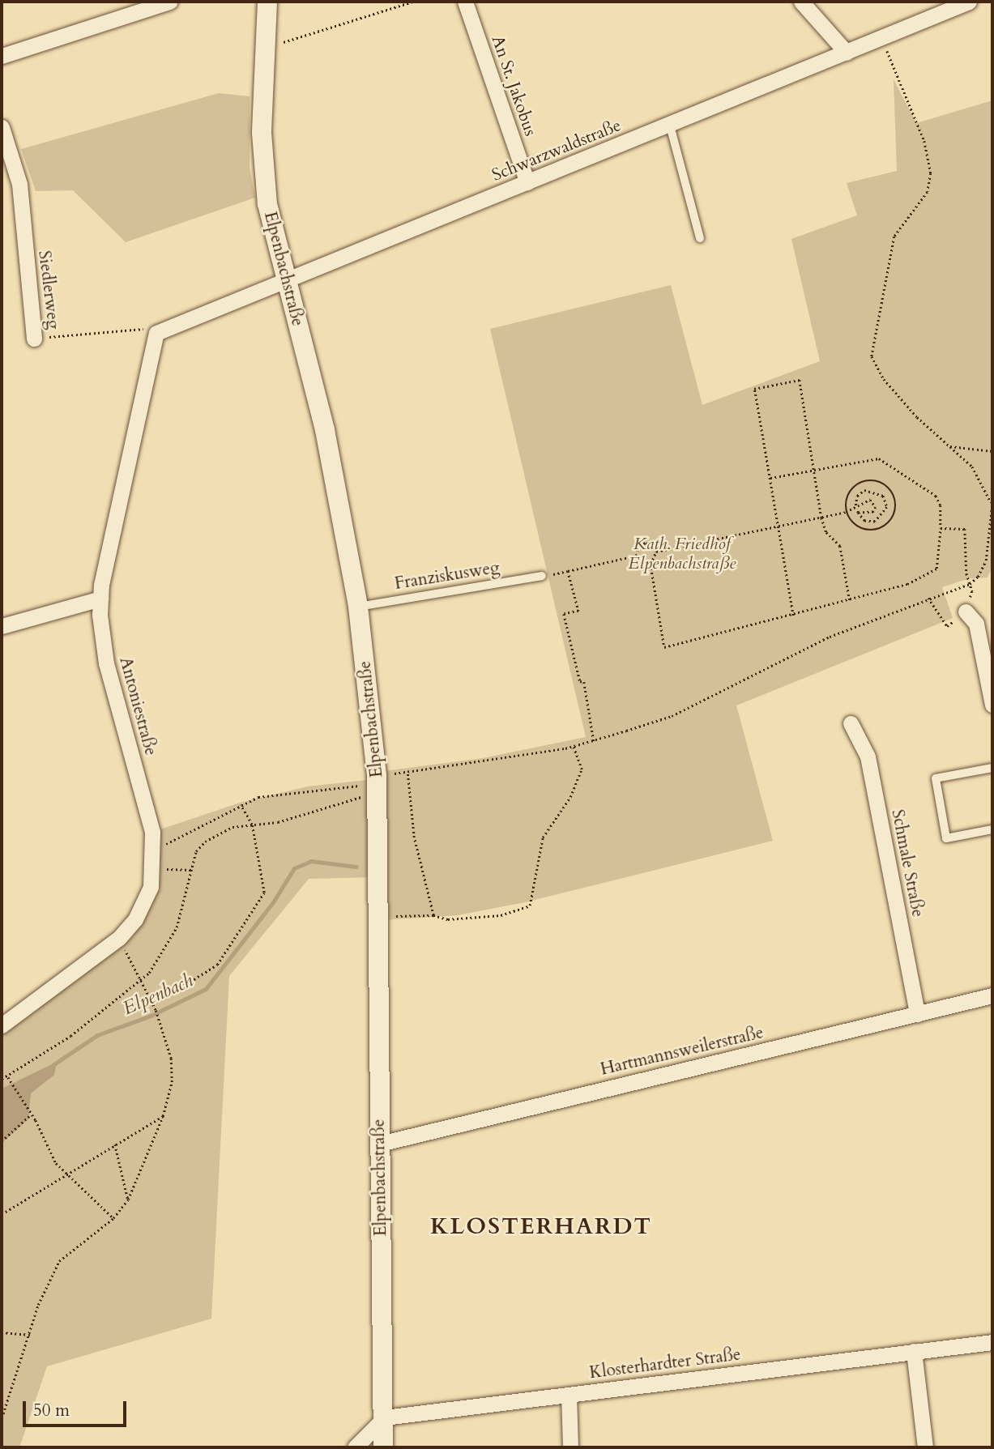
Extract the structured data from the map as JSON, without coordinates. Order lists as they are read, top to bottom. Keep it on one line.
{"streets":{"street":["An St. Jakobus","Schwarzwaldstraße","Elpenbachstraße","Siedlerweg","Antoniestraße","Schmale Straße","Hartmannsweilerstraße","Klosterhardter Straße"],"lane":["Franziskusweg"]},"crossings":[["An St. Jakobus","Schwarzwaldstraße"],["Schwarzwaldstraße","Elpenbachstraße"],["Schwarzwaldstraße","Siedlerweg"],["Schwarzwaldstraße","Antoniestraße"],["Elpenbachstraße","Franziskusweg"],["Elpenbachstraße","Hartmannsweilerstraße"],["Elpenbachstraße","Klosterhardter Straße"],["Siedlerweg","Antoniestraße"],["Schmale Straße","Hartmannsweilerstraße"]],"districts":["KLOSTERHARDT"],"water":["Elpenbach"],"parks":["Kath. Friedhof Elpenbachstraße"],"scale_bar":"50 m"}
